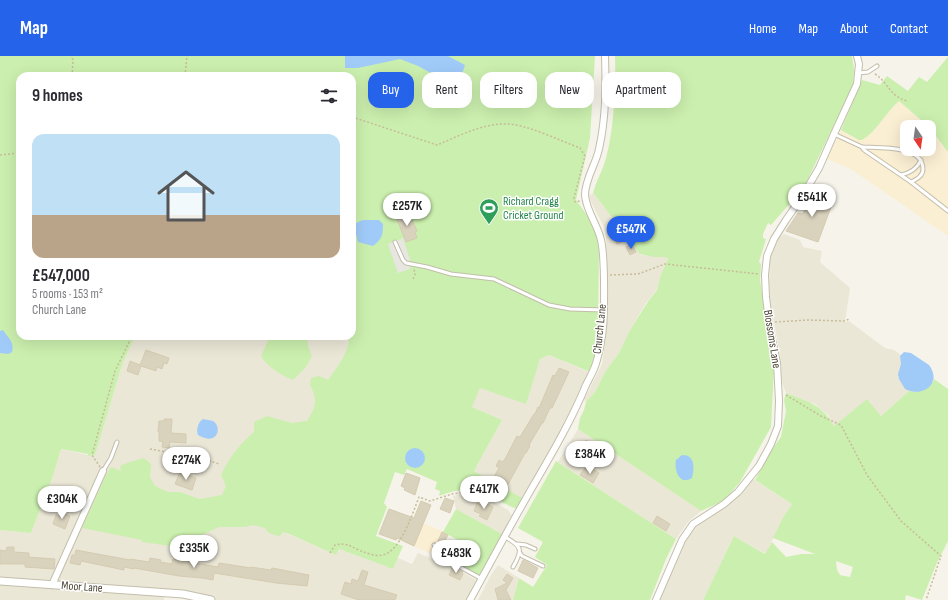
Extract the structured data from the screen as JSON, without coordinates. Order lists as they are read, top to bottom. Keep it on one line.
{"streets":{"street":["Church Lane","Blossoms Lane","Moor Lane"]},"places":{"sports":["Richard Cragg Cricket Ground"]},"north":"bottom","page":{"header":"Map","nav":["Home","Map","About","Contact"],"chip":["Buy","Rent","Filters","New","Apartment"],"heading":"9 homes","list":[{"name":"£547,000","note":"5 rooms · 153 m² · Church Lane"}],"price":["£541K","£257K","£547K","£384K","£274K","£417K","£304K","£335K","£483K"]}}
